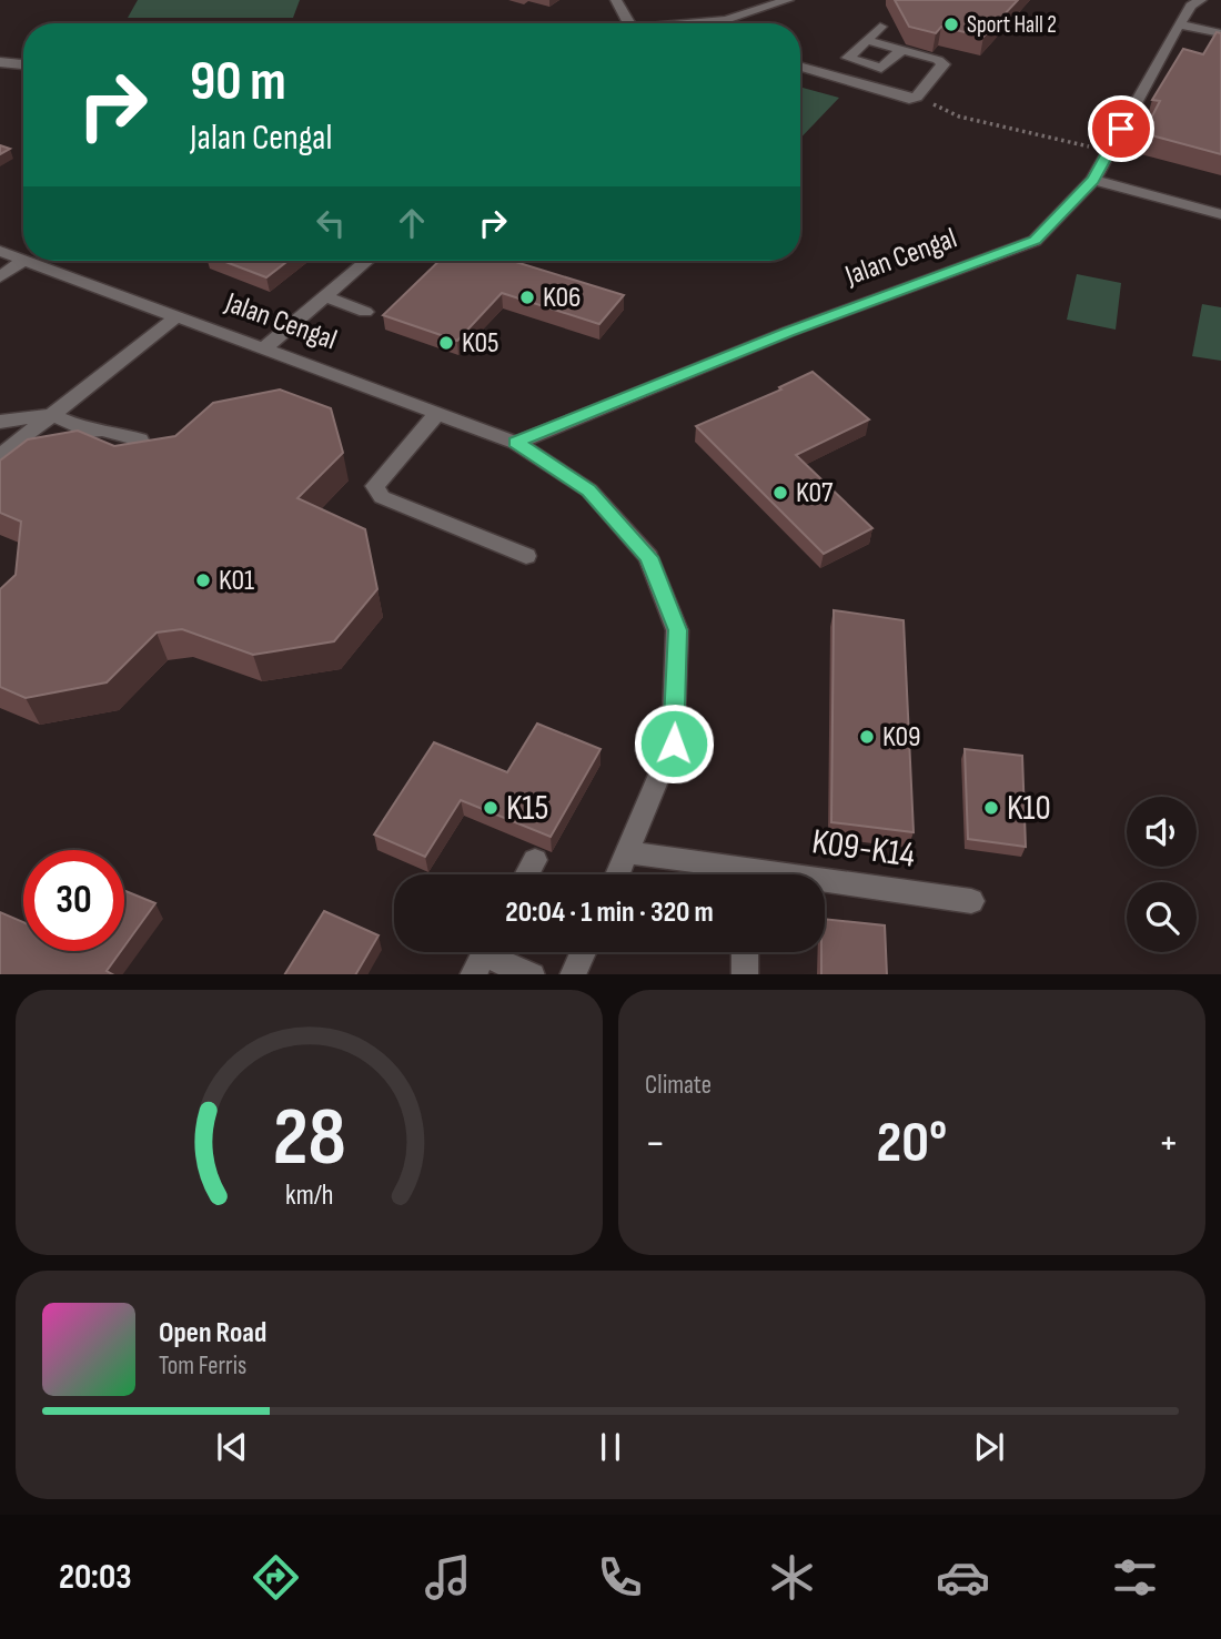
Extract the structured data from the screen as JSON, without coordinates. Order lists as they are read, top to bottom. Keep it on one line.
{"streets":{"street":["Jalan Cengal","K09-K14"]},"crossings":[["Jalan Cengal","K09-K14"]],"places":["Sport Hall 2","K06","K05","K07","K01","K09","K15","K10"],"page":{"turn":["90 m","Jalan Cengal"],"limit":"30","trip":"20:04 · 1 min · 320 m","tile":"Climate","heat":["−","20°","+"],"song":["Open Road","Tom Ferris"],"tabs":"20:03","gauge":["28","km/h"]}}
